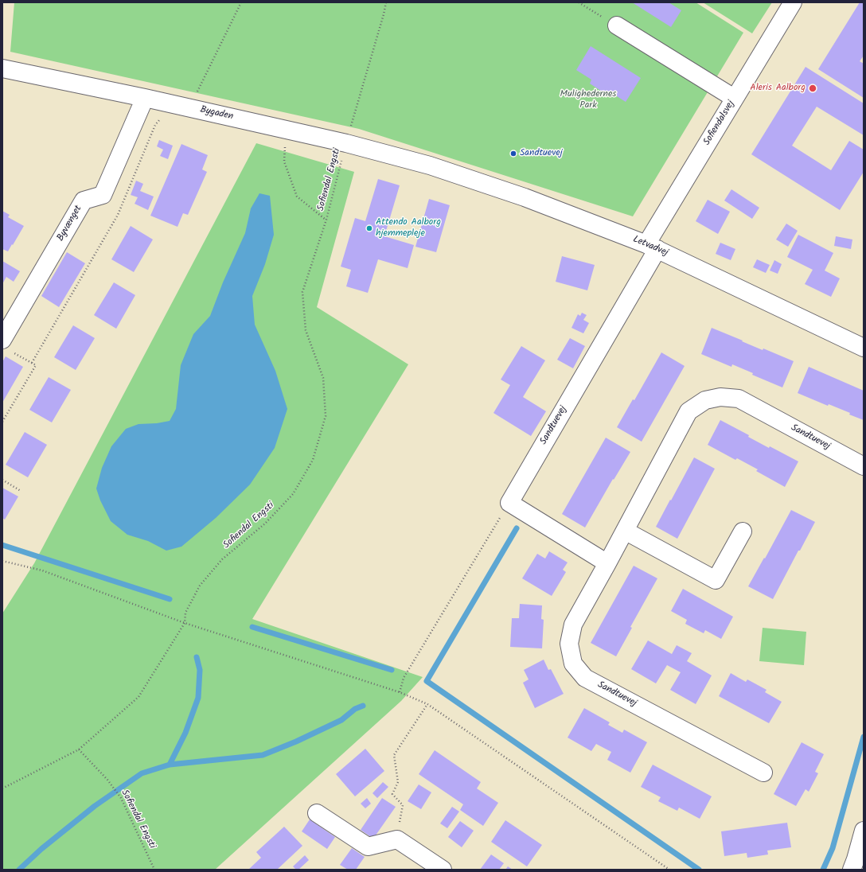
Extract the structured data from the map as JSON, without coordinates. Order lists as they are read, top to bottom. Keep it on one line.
{"streets":{"street":["Bygaden","Sofiendalsvej","Byvænget","Letvadvej","Sandtuevej"],"path":["Sofiendal Engsti"]},"crossings":[["Bygaden","Sofiendal Engsti"],["Bygaden","Byvænget"],["Bygaden","Letvadvej"],["Sofiendalsvej","Letvadvej"],["Sofiendalsvej","Sandtuevej"],["Letvadvej","Sandtuevej"]],"parks":["Mulighedernes Park"],"places":["Aleris Aalborg","Sandtuevej","Attendo Aalborg hjemmepleje"]}
